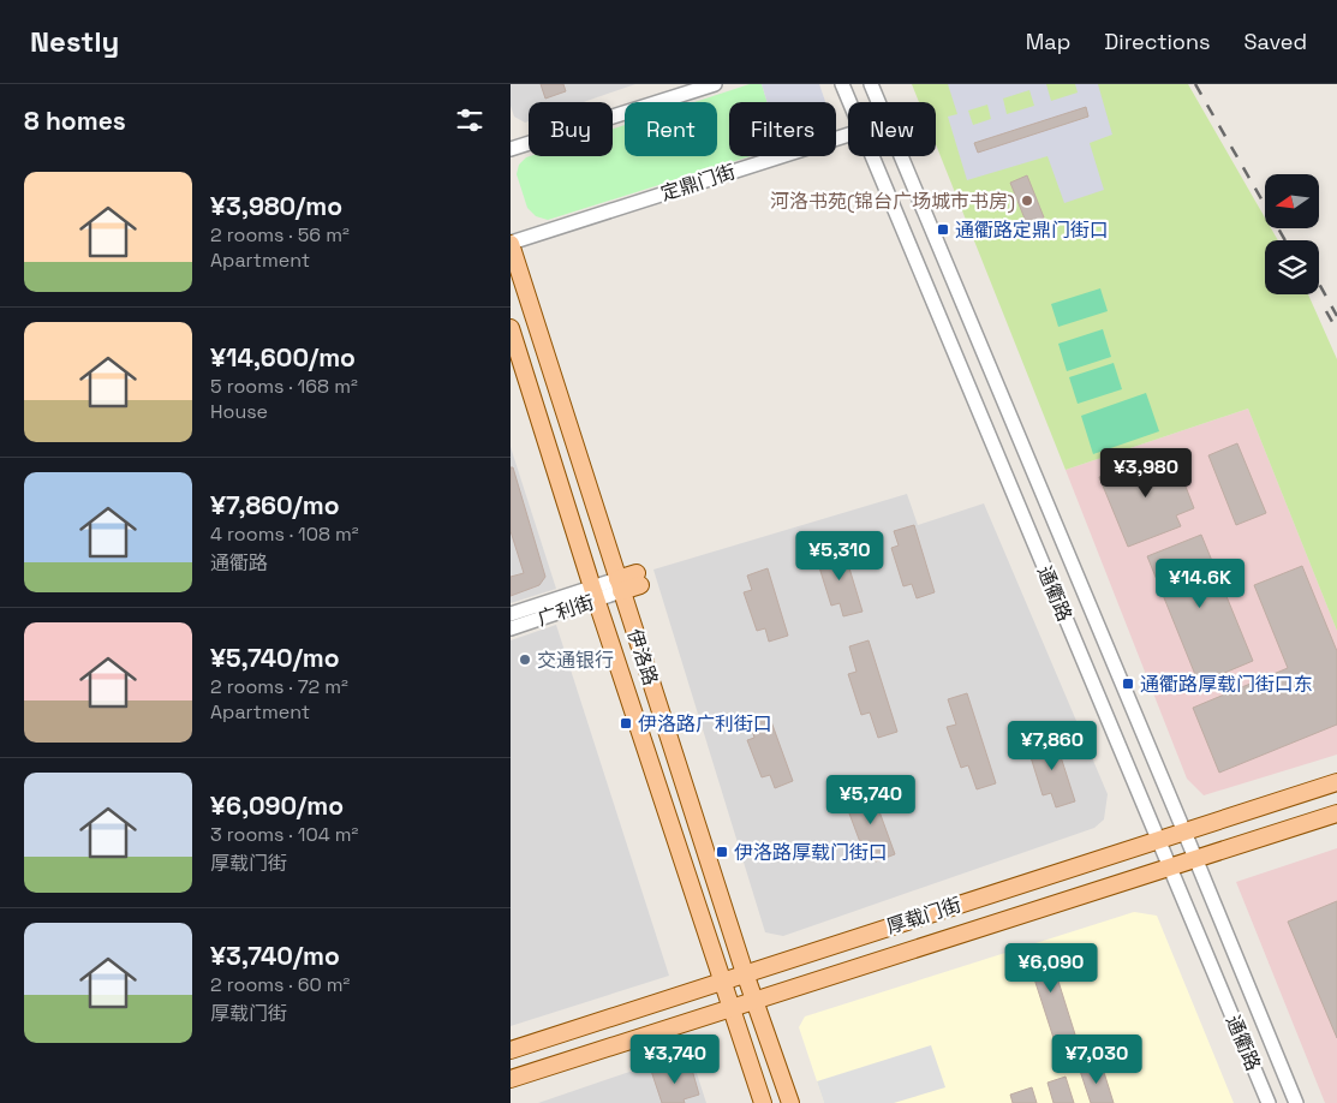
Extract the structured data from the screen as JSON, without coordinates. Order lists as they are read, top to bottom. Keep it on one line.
{"streets":{"main road":["伊洛路","厚载门街"],"street":["定鼎门街","通衢路","广利街"]},"crossings":[["定鼎门街","伊洛路"],["通衢路","厚载门街"],["广利街","伊洛路"],["伊洛路","厚载门街"]],"places":{"other":["河洛书苑(锦台广场城市书房)","交通银行"],"transit":["通衢路定鼎门街口","通衢路厚载门街口东","伊洛路广利街口","伊洛路厚载门街口"]},"north":"left","page":{"header":"Nestly","nav":["Map","Directions","Saved"],"heading":"8 homes","chip":["Buy","Rent","Filters","New"],"list":[{"name":"¥3,980/mo","note":"2 rooms · 56 m² · Apartment"},{"name":"¥14,600/mo","note":"5 rooms · 168 m² · House"},{"name":"¥7,860/mo","note":"4 rooms · 108 m² · 通衢路"},{"name":"¥5,740/mo","note":"2 rooms · 72 m² · Apartment"},{"name":"¥6,090/mo","note":"3 rooms · 104 m² · 厚载门街"},{"name":"¥3,740/mo","note":"2 rooms · 60 m² · 厚载门街"}],"price":["¥3,980","¥5,310","¥14.6K","¥7,860","¥5,740","¥6,090","¥3,740","¥7,030"]}}
